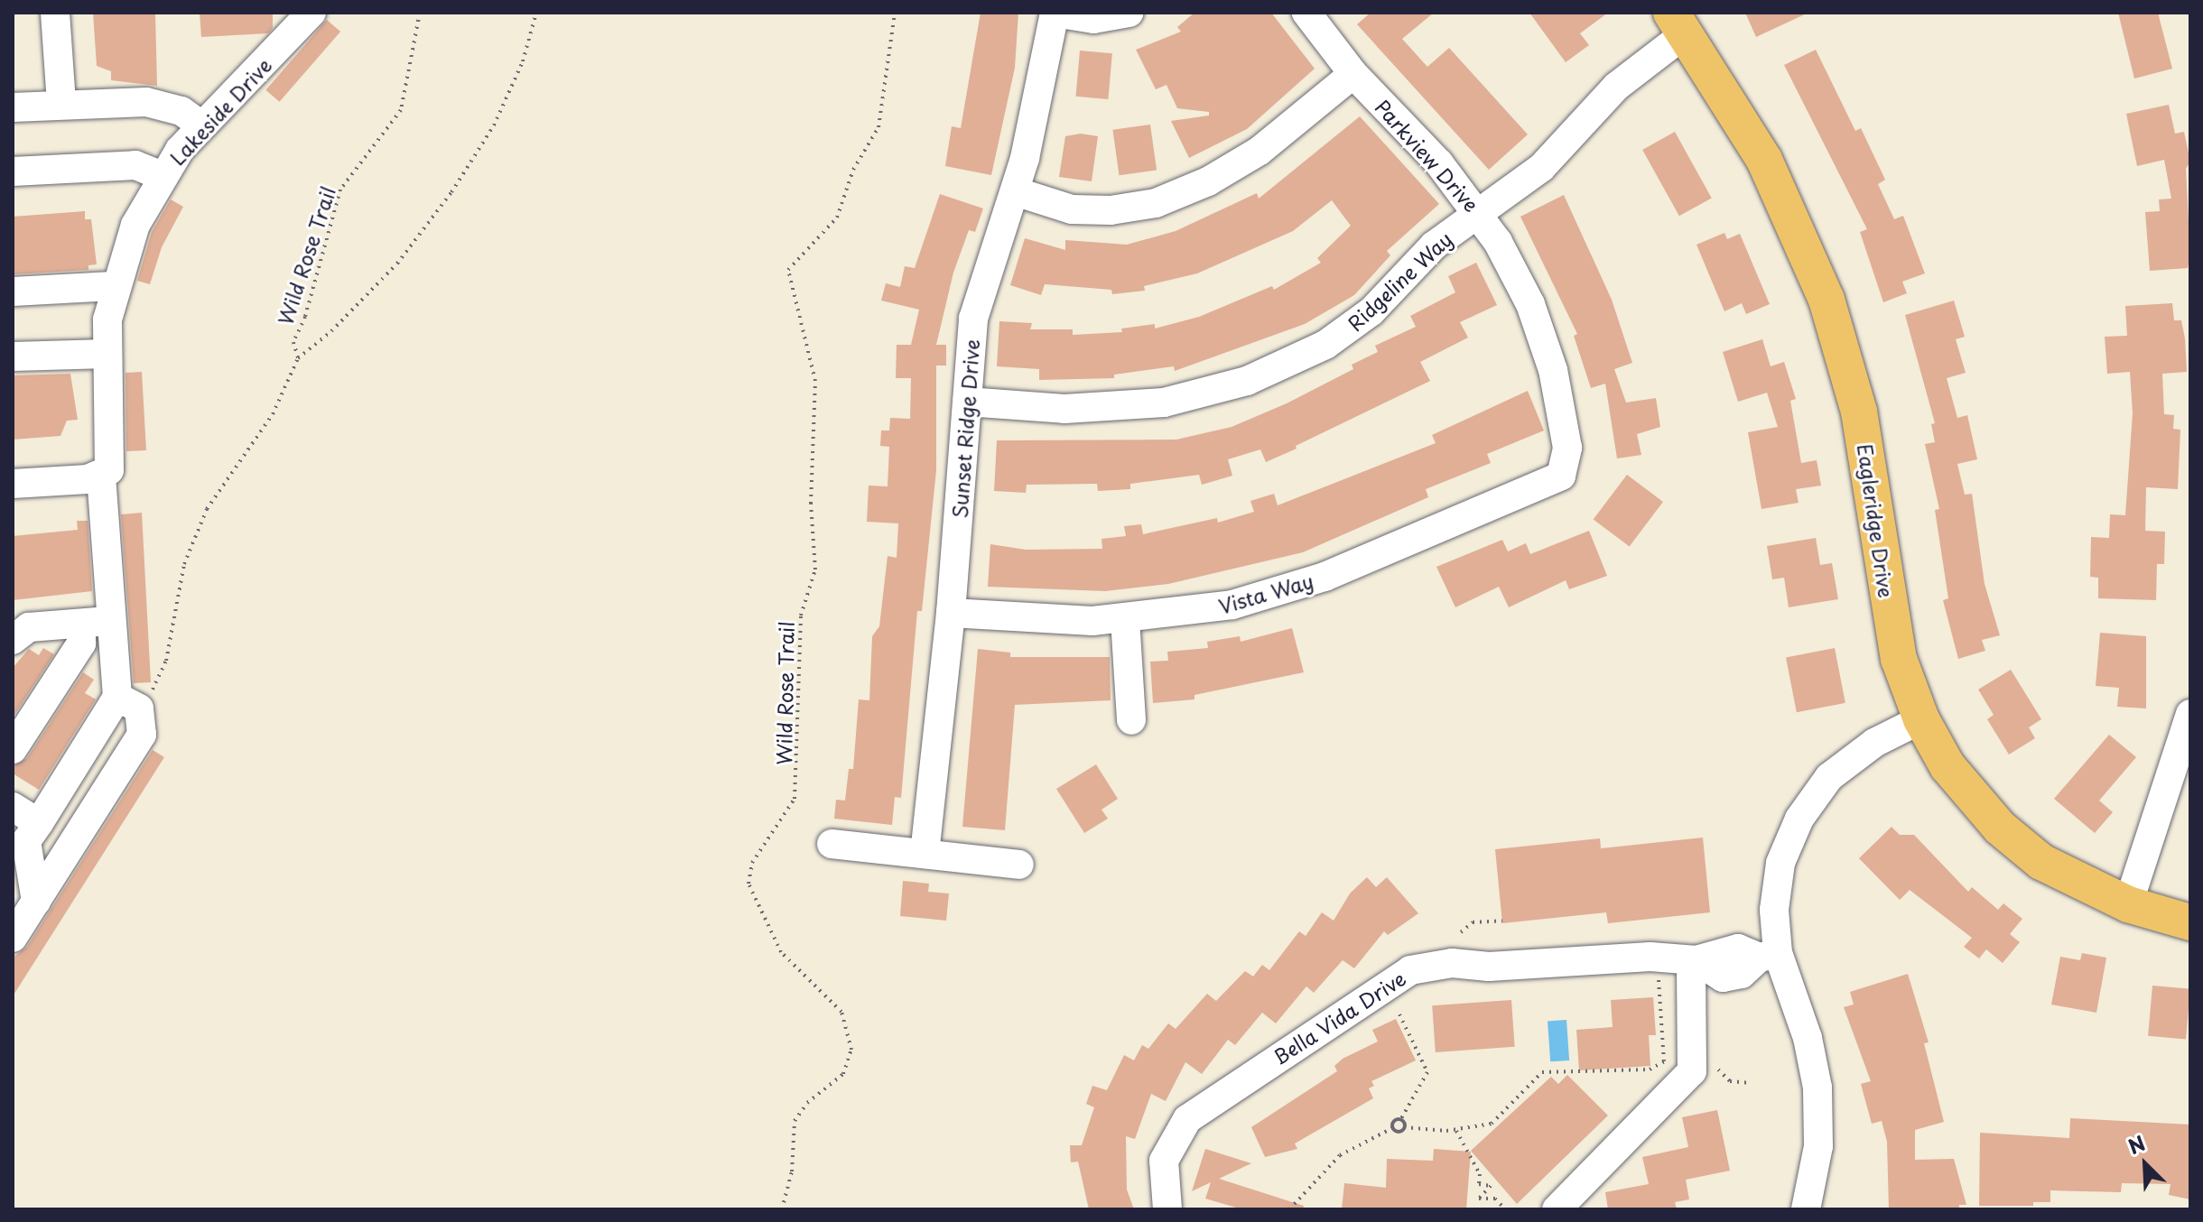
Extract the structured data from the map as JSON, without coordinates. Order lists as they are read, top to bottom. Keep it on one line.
{"streets":{"main road":["Eagleridge Drive"],"street":["Lakeside Drive","Parkview Drive","Ridgeline Way","Sunset Ridge Drive","Vista Way","Bella Vida Drive"],"path":["Wild Rose Trail"]},"crossings":[["Parkview Drive","Ridgeline Way"],["Parkview Drive","Vista Way"],["Ridgeline Way","Sunset Ridge Drive"],["Ridgeline Way","Eagleridge Drive"],["Sunset Ridge Drive","Vista Way"]],"north":"top left"}
